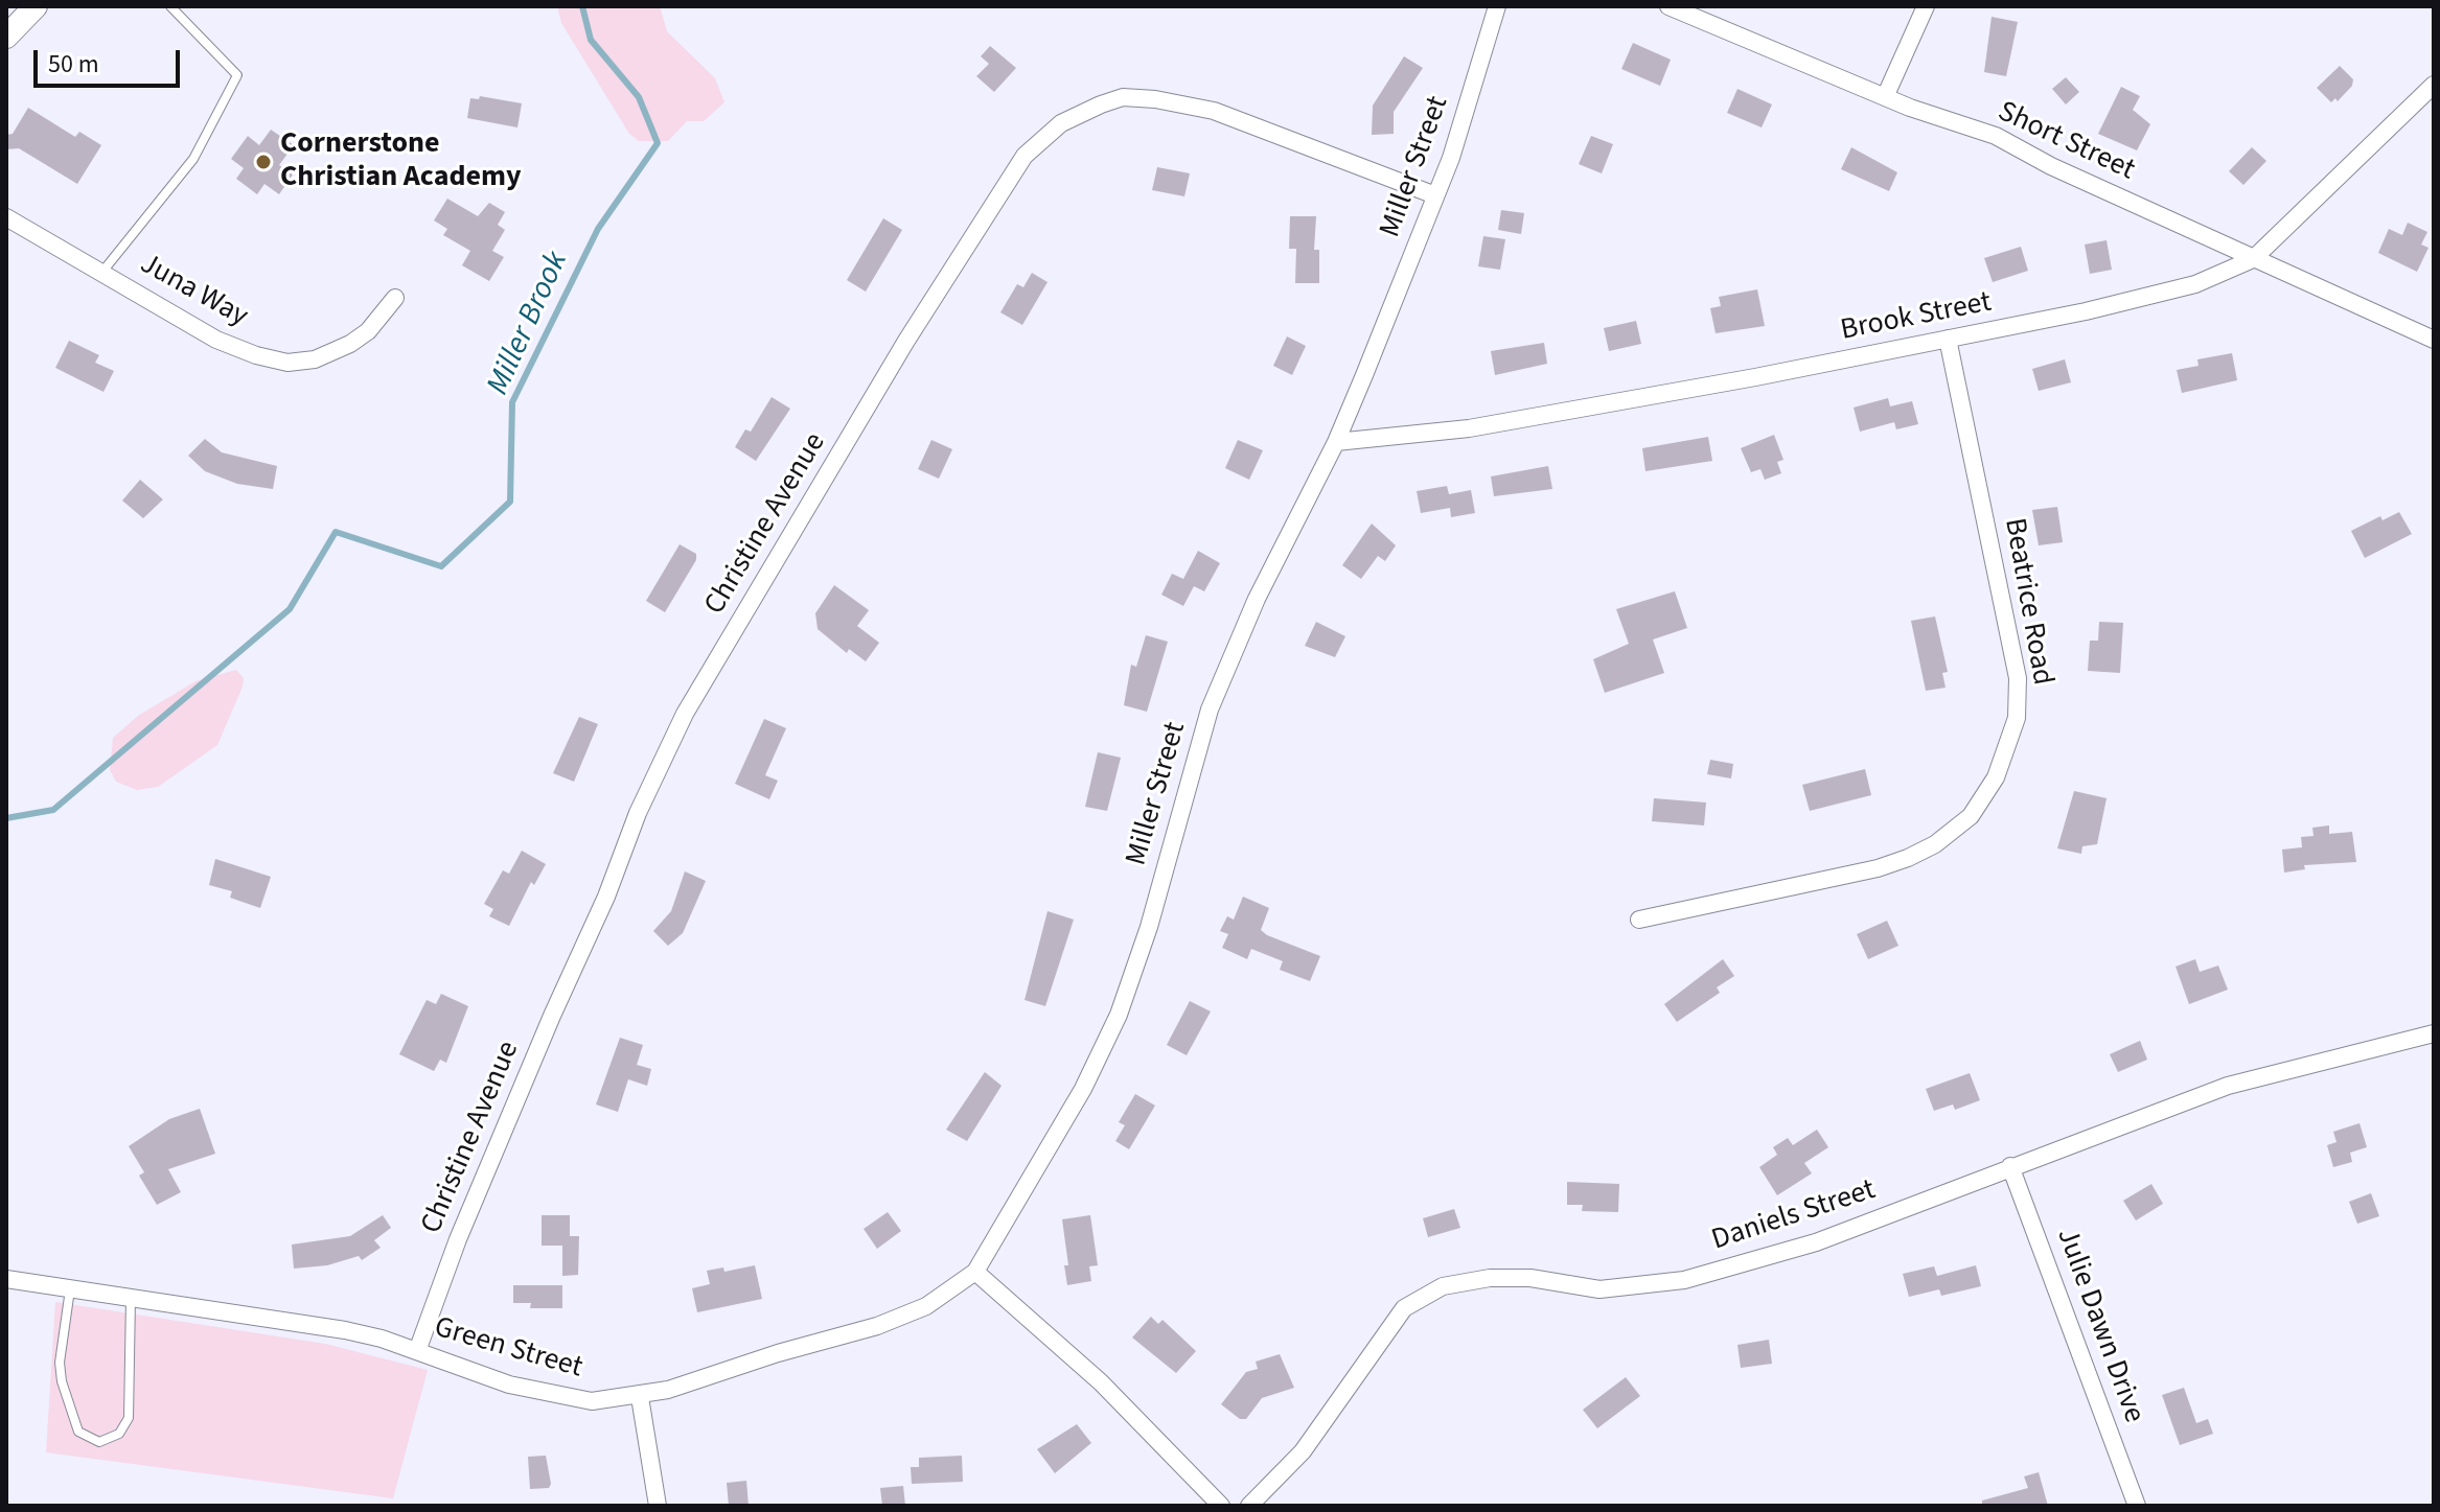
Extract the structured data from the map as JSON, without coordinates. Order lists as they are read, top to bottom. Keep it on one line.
{"streets":{"street":["Short Street","Miller Street","Juna Way","Brook Street","Christine Avenue","Beatrice Road","Daniels Street","Julie Dawn Drive","Green Street"]},"crossings":[["Short Street","Brook Street"],["Miller Street","Brook Street"],["Miller Street","Christine Avenue"],["Miller Street","Green Street"],["Brook Street","Beatrice Road"],["Christine Avenue","Green Street"],["Daniels Street","Julie Dawn Drive"]],"water":["Miller Brook"],"places":["Cornerstone Christian Academy"],"scale_bar":"50 m"}
